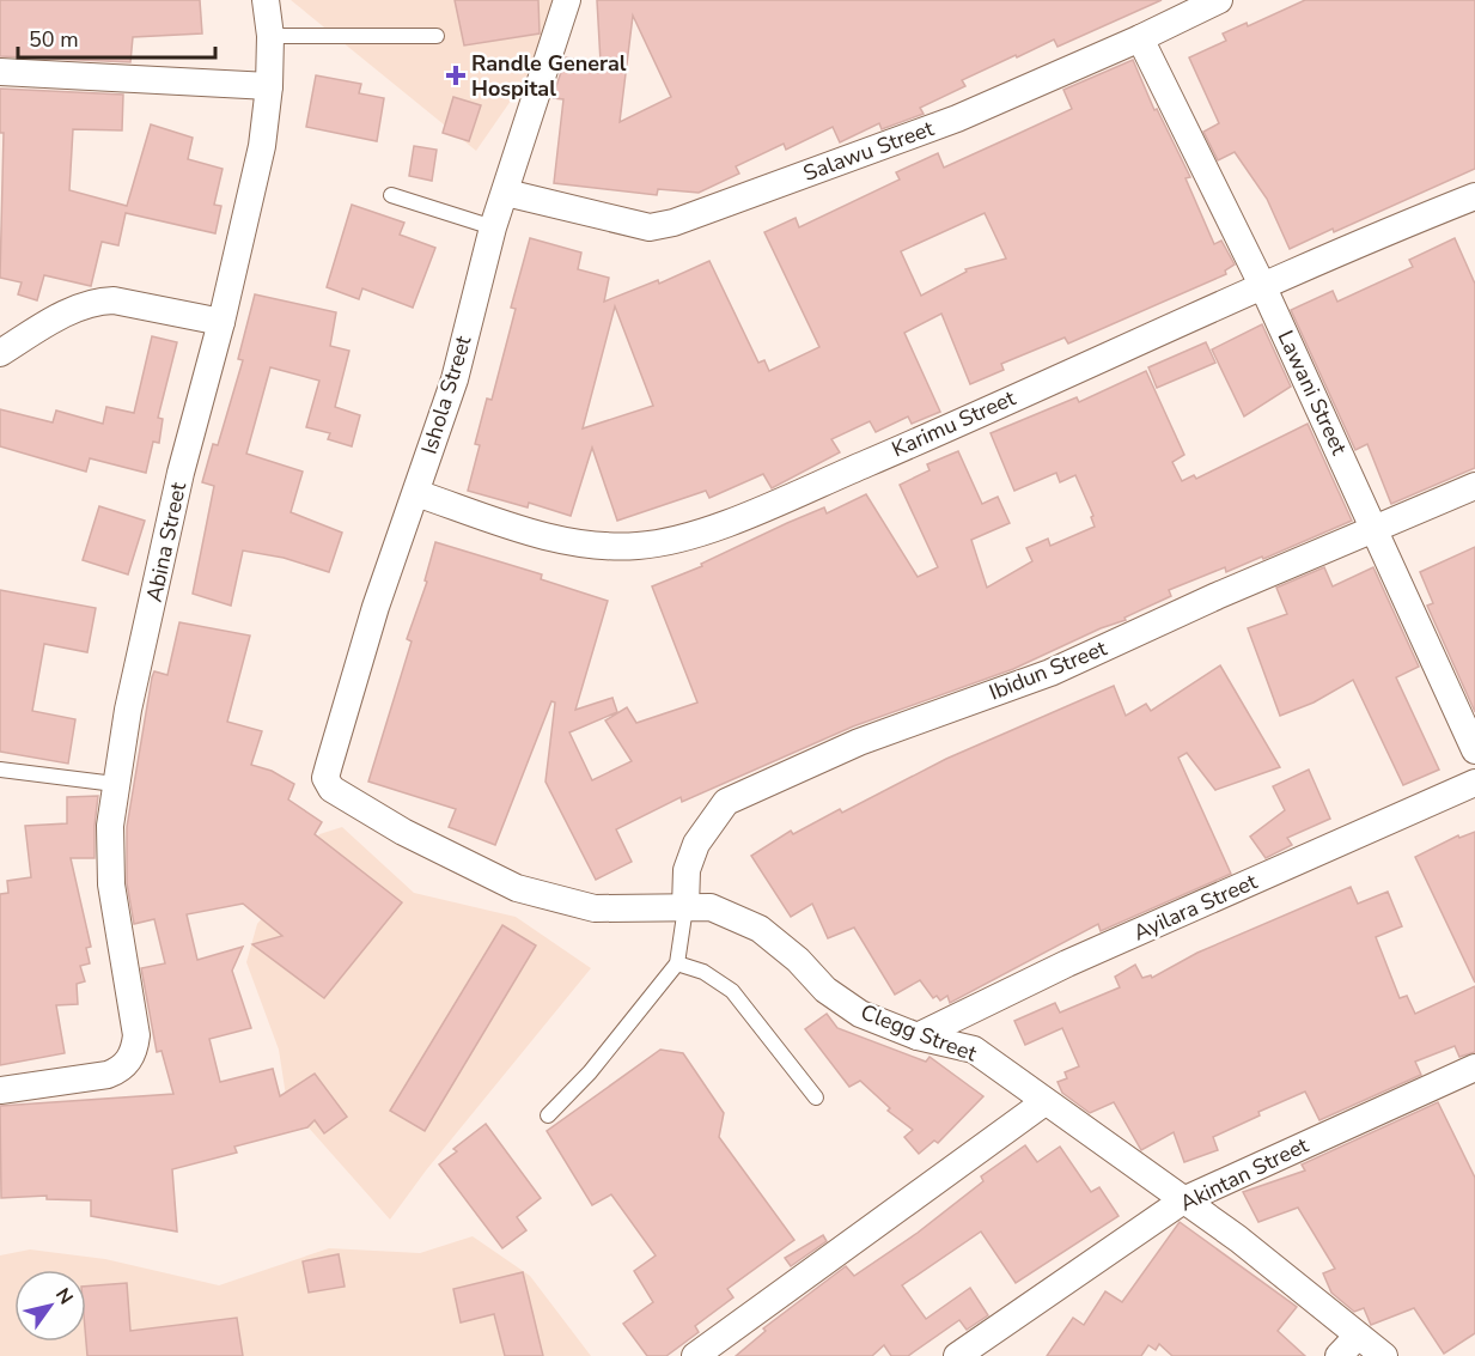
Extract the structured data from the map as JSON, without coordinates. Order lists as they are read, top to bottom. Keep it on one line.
{"streets":{"street":["Salawu Street","Lawani Street","Ishola Street","Karimu Street","Abina Street","Ibidun Street","Ayilara Street","Clegg Street","Akintan Street"]},"crossings":[["Salawu Street","Lawani Street"],["Salawu Street","Ishola Street"],["Lawani Street","Karimu Street"],["Lawani Street","Ibidun Street"],["Ishola Street","Karimu Street"],["Ishola Street","Clegg Street"],["Ibidun Street","Clegg Street"],["Ayilara Street","Clegg Street"],["Clegg Street","Akintan Street"]],"places":{"health":["Randle General Hospital"]},"scale_bar":"50 m","north":"top right"}
